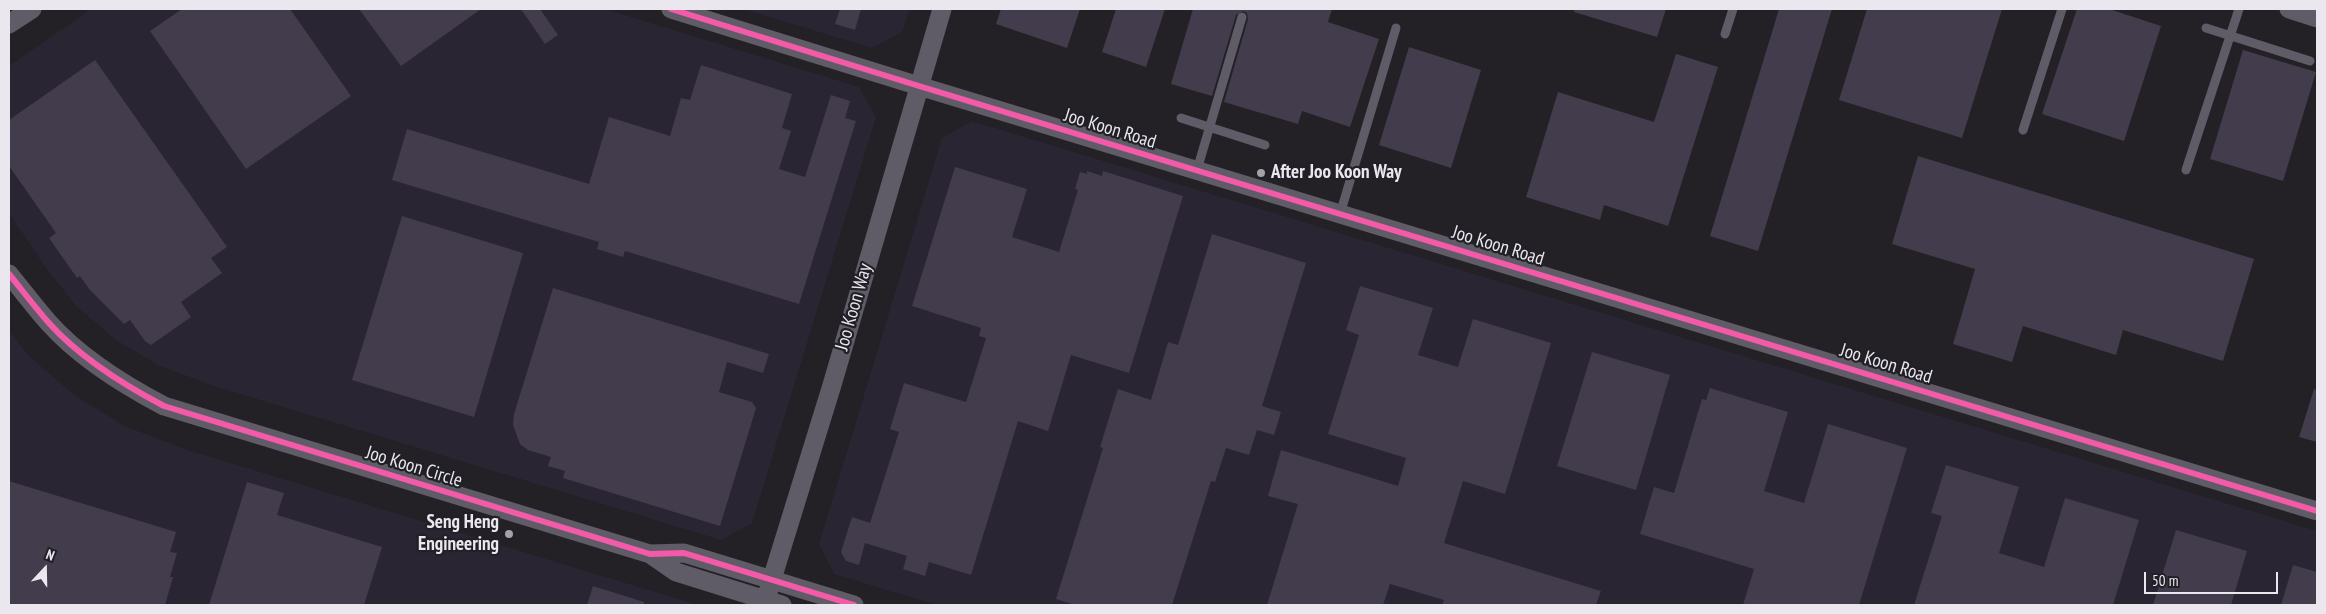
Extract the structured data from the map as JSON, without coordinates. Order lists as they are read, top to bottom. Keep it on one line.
{"streets":{"street":["Joo Koon Road","Joo Koon Way","Joo Koon Circle"]},"crossings":[["Joo Koon Road","Joo Koon Way"],["Joo Koon Way","Joo Koon Circle"]],"places":["After Joo Koon Way","Seng Heng Engineering"],"scale_bar":"50 m","north":"top"}
